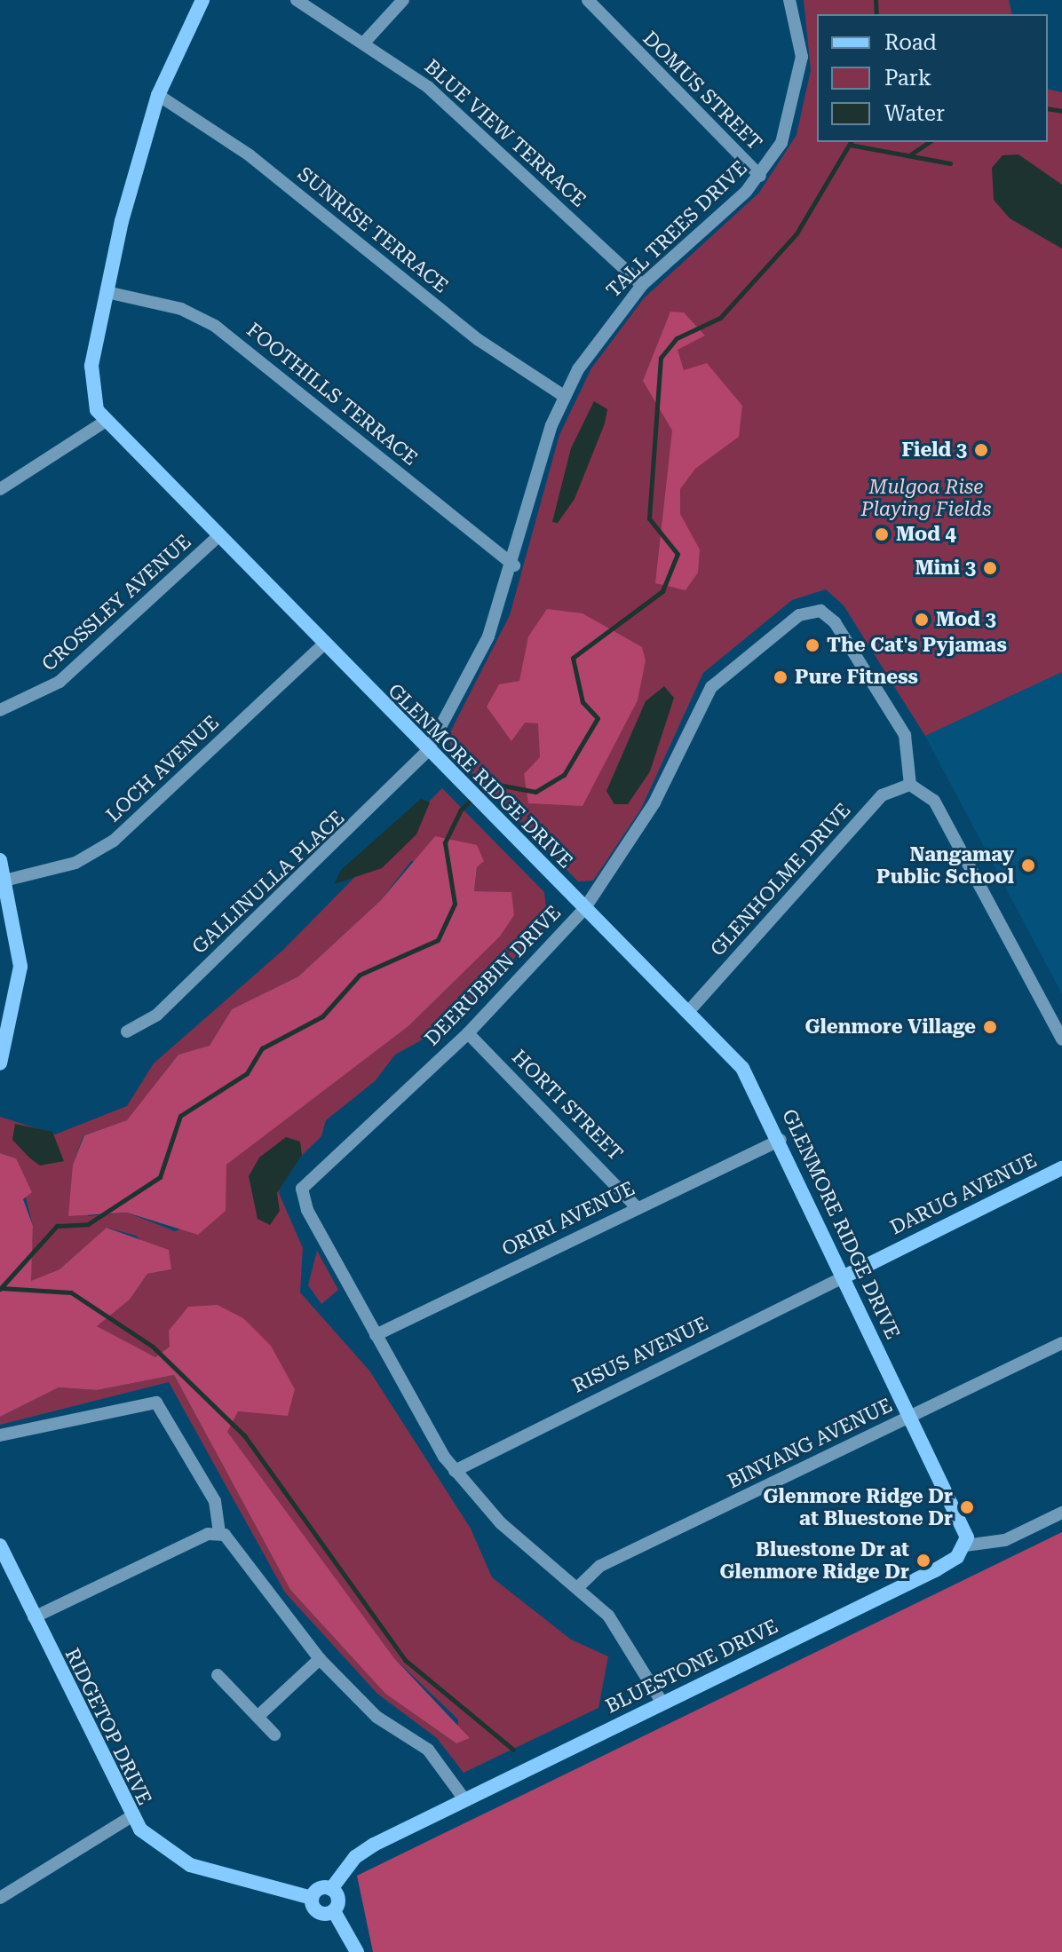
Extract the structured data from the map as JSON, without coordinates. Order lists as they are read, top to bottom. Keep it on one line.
{"streets":{"street":["DOMUS STREET","BLUE VIEW TERRACE","TALL TREES DRIVE","SUNRISE TERRACE","FOOTHILLS TERRACE","CROSSLEY AVENUE","LOCH AVENUE","GLENMORE RIDGE DRIVE","GLENHOLME DRIVE","GALLINULLA PLACE","DEERUBBIN DRIVE","HORTI STREET","DARUG AVENUE","ORIRI AVENUE","RISUS AVENUE","BINYANG AVENUE","BLUESTONE DRIVE","RIDGETOP DRIVE"]},"crossings":[["DOMUS STREET","TALL TREES DRIVE"],["BLUE VIEW TERRACE","TALL TREES DRIVE"],["TALL TREES DRIVE","SUNRISE TERRACE"],["TALL TREES DRIVE","FOOTHILLS TERRACE"],["TALL TREES DRIVE","GLENMORE RIDGE DRIVE"],["TALL TREES DRIVE","GALLINULLA PLACE"],["SUNRISE TERRACE","GLENMORE RIDGE DRIVE"],["FOOTHILLS TERRACE","GLENMORE RIDGE DRIVE"],["CROSSLEY AVENUE","GLENMORE RIDGE DRIVE"],["LOCH AVENUE","GLENMORE RIDGE DRIVE"],["GLENMORE RIDGE DRIVE","GLENHOLME DRIVE"],["GLENMORE RIDGE DRIVE","GALLINULLA PLACE"],["GLENMORE RIDGE DRIVE","DEERUBBIN DRIVE"],["GLENMORE RIDGE DRIVE","DARUG AVENUE"],["GLENMORE RIDGE DRIVE","ORIRI AVENUE"],["GLENMORE RIDGE DRIVE","RISUS AVENUE"],["GLENMORE RIDGE DRIVE","BINYANG AVENUE"],["GLENMORE RIDGE DRIVE","BLUESTONE DRIVE"],["GLENHOLME DRIVE","DEERUBBIN DRIVE"],["DEERUBBIN DRIVE","HORTI STREET"],["DEERUBBIN DRIVE","ORIRI AVENUE"],["DEERUBBIN DRIVE","RISUS AVENUE"],["DEERUBBIN DRIVE","BINYANG AVENUE"],["DEERUBBIN DRIVE","BLUESTONE DRIVE"],["HORTI STREET","ORIRI AVENUE"],["DARUG AVENUE","RISUS AVENUE"],["BLUESTONE DRIVE","RIDGETOP DRIVE"]],"parks":["Mulgoa Rise Playing Fields"],"places":["Field 3","Mod 4","Mini 3","Mod 3","The Cat's Pyjamas","Pure Fitness","Nangamay Public School","Glenmore Village","Glenmore Ridge Dr at Bluestone Dr","Bluestone Dr at Glenmore Ridge Dr"],"legend":["Road","Park","Water"]}
